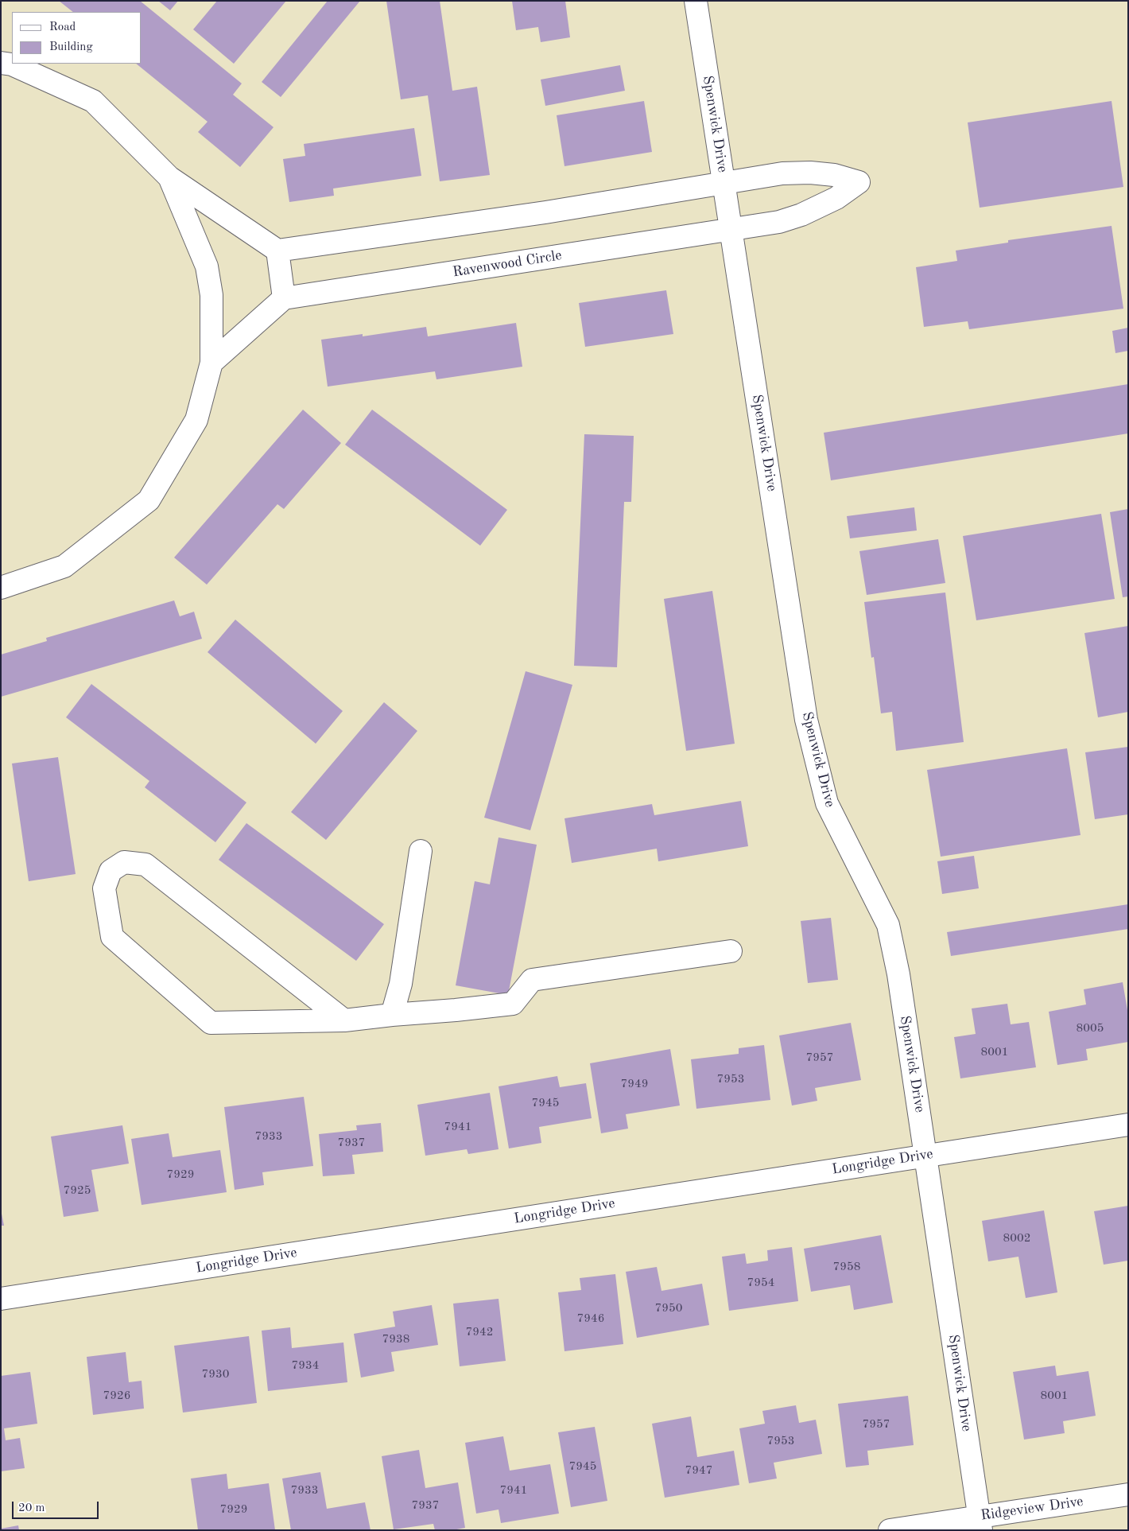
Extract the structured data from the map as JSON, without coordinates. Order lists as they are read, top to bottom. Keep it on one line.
{"streets":{"street":["Spenwick Drive","Ravenwood Circle","Longridge Drive","Ridgeview Drive"]},"crossings":[["Spenwick Drive","Ravenwood Circle"],["Spenwick Drive","Longridge Drive"],["Spenwick Drive","Ridgeview Drive"]],"house_numbers":["8005","8001","7957","7953","7949","7945","7941","7933","7937","7929","7925","8002","7958","7954","7950","7946","7942","7938","7934","7930","7926","8001","7957","7953","7945","7947","7933","7941","7937","7929"],"legend":["Road","Building"],"scale_bar":"20 m"}
